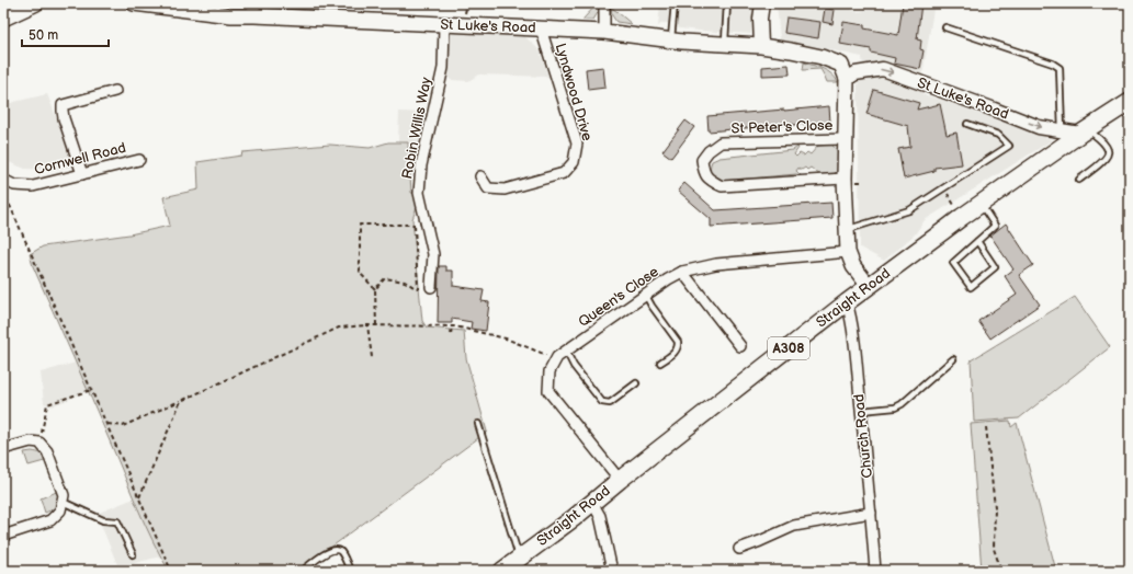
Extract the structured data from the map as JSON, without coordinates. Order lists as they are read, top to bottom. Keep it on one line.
{"streets":{"main road":["St Luke's Road","Straight Road","A308"],"street":["Lyndwood Drive","St Peter's Close","Robin Willis Way","Cornwell Road","Queen's Close","Church Road"]},"crossings":[["St Luke's Road","Lyndwood Drive"],["St Luke's Road","Robin Willis Way"],["St Luke's Road","Straight Road"],["Straight Road","Church Road"]],"scale_bar":"50 m"}
